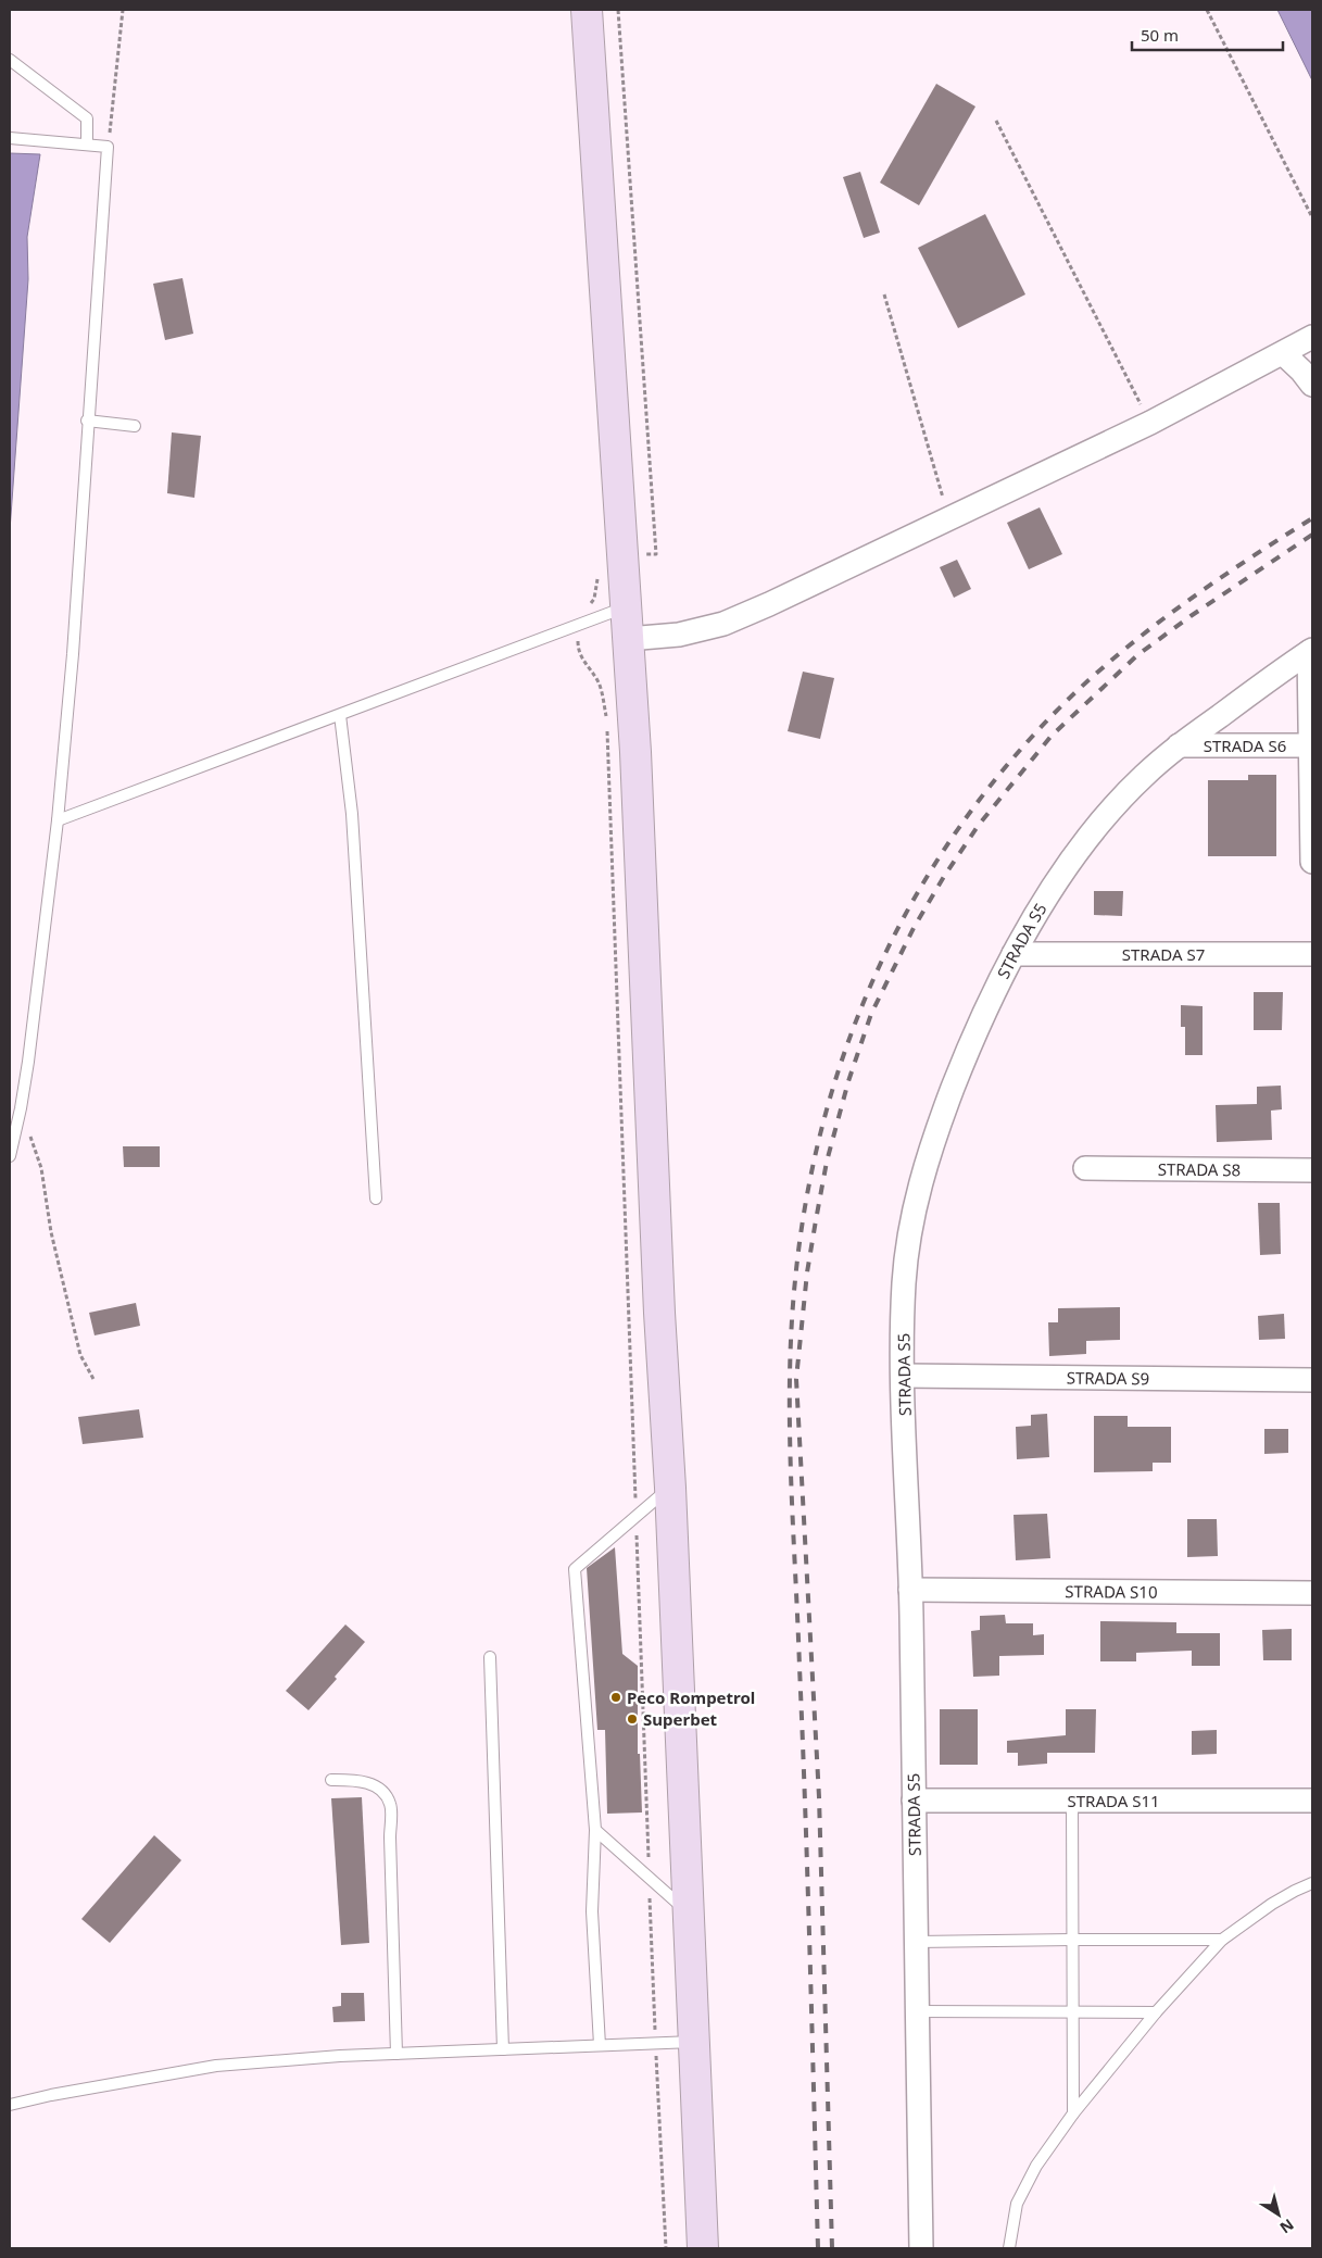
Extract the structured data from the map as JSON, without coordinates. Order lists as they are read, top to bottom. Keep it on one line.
{"streets":{"street":["STRADA S6","STRADA S5","STRADA S7","STRADA S8","STRADA S9","STRADA S10","STRADA S11"]},"crossings":[["STRADA S6","STRADA S5"],["STRADA S5","STRADA S7"],["STRADA S5","STRADA S9"],["STRADA S5","STRADA S10"],["STRADA S5","STRADA S11"]],"places":["Peco Rompetrol","Superbet"],"scale_bar":"50 m","north":"bottom right"}
